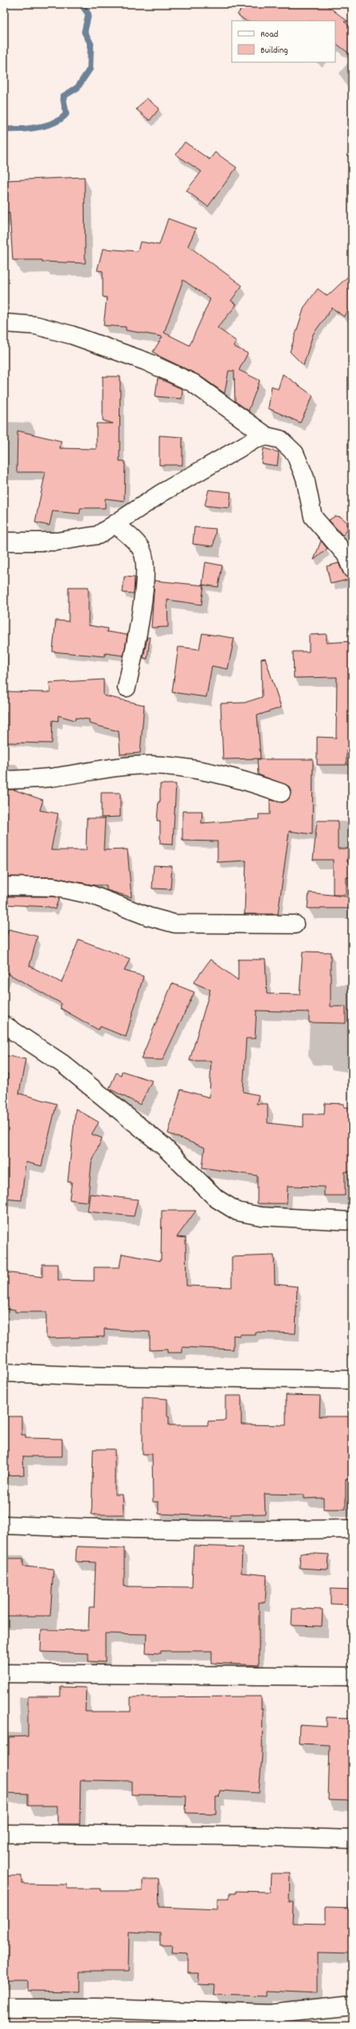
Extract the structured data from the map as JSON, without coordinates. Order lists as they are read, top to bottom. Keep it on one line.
{"legend":["Road","Building"]}
